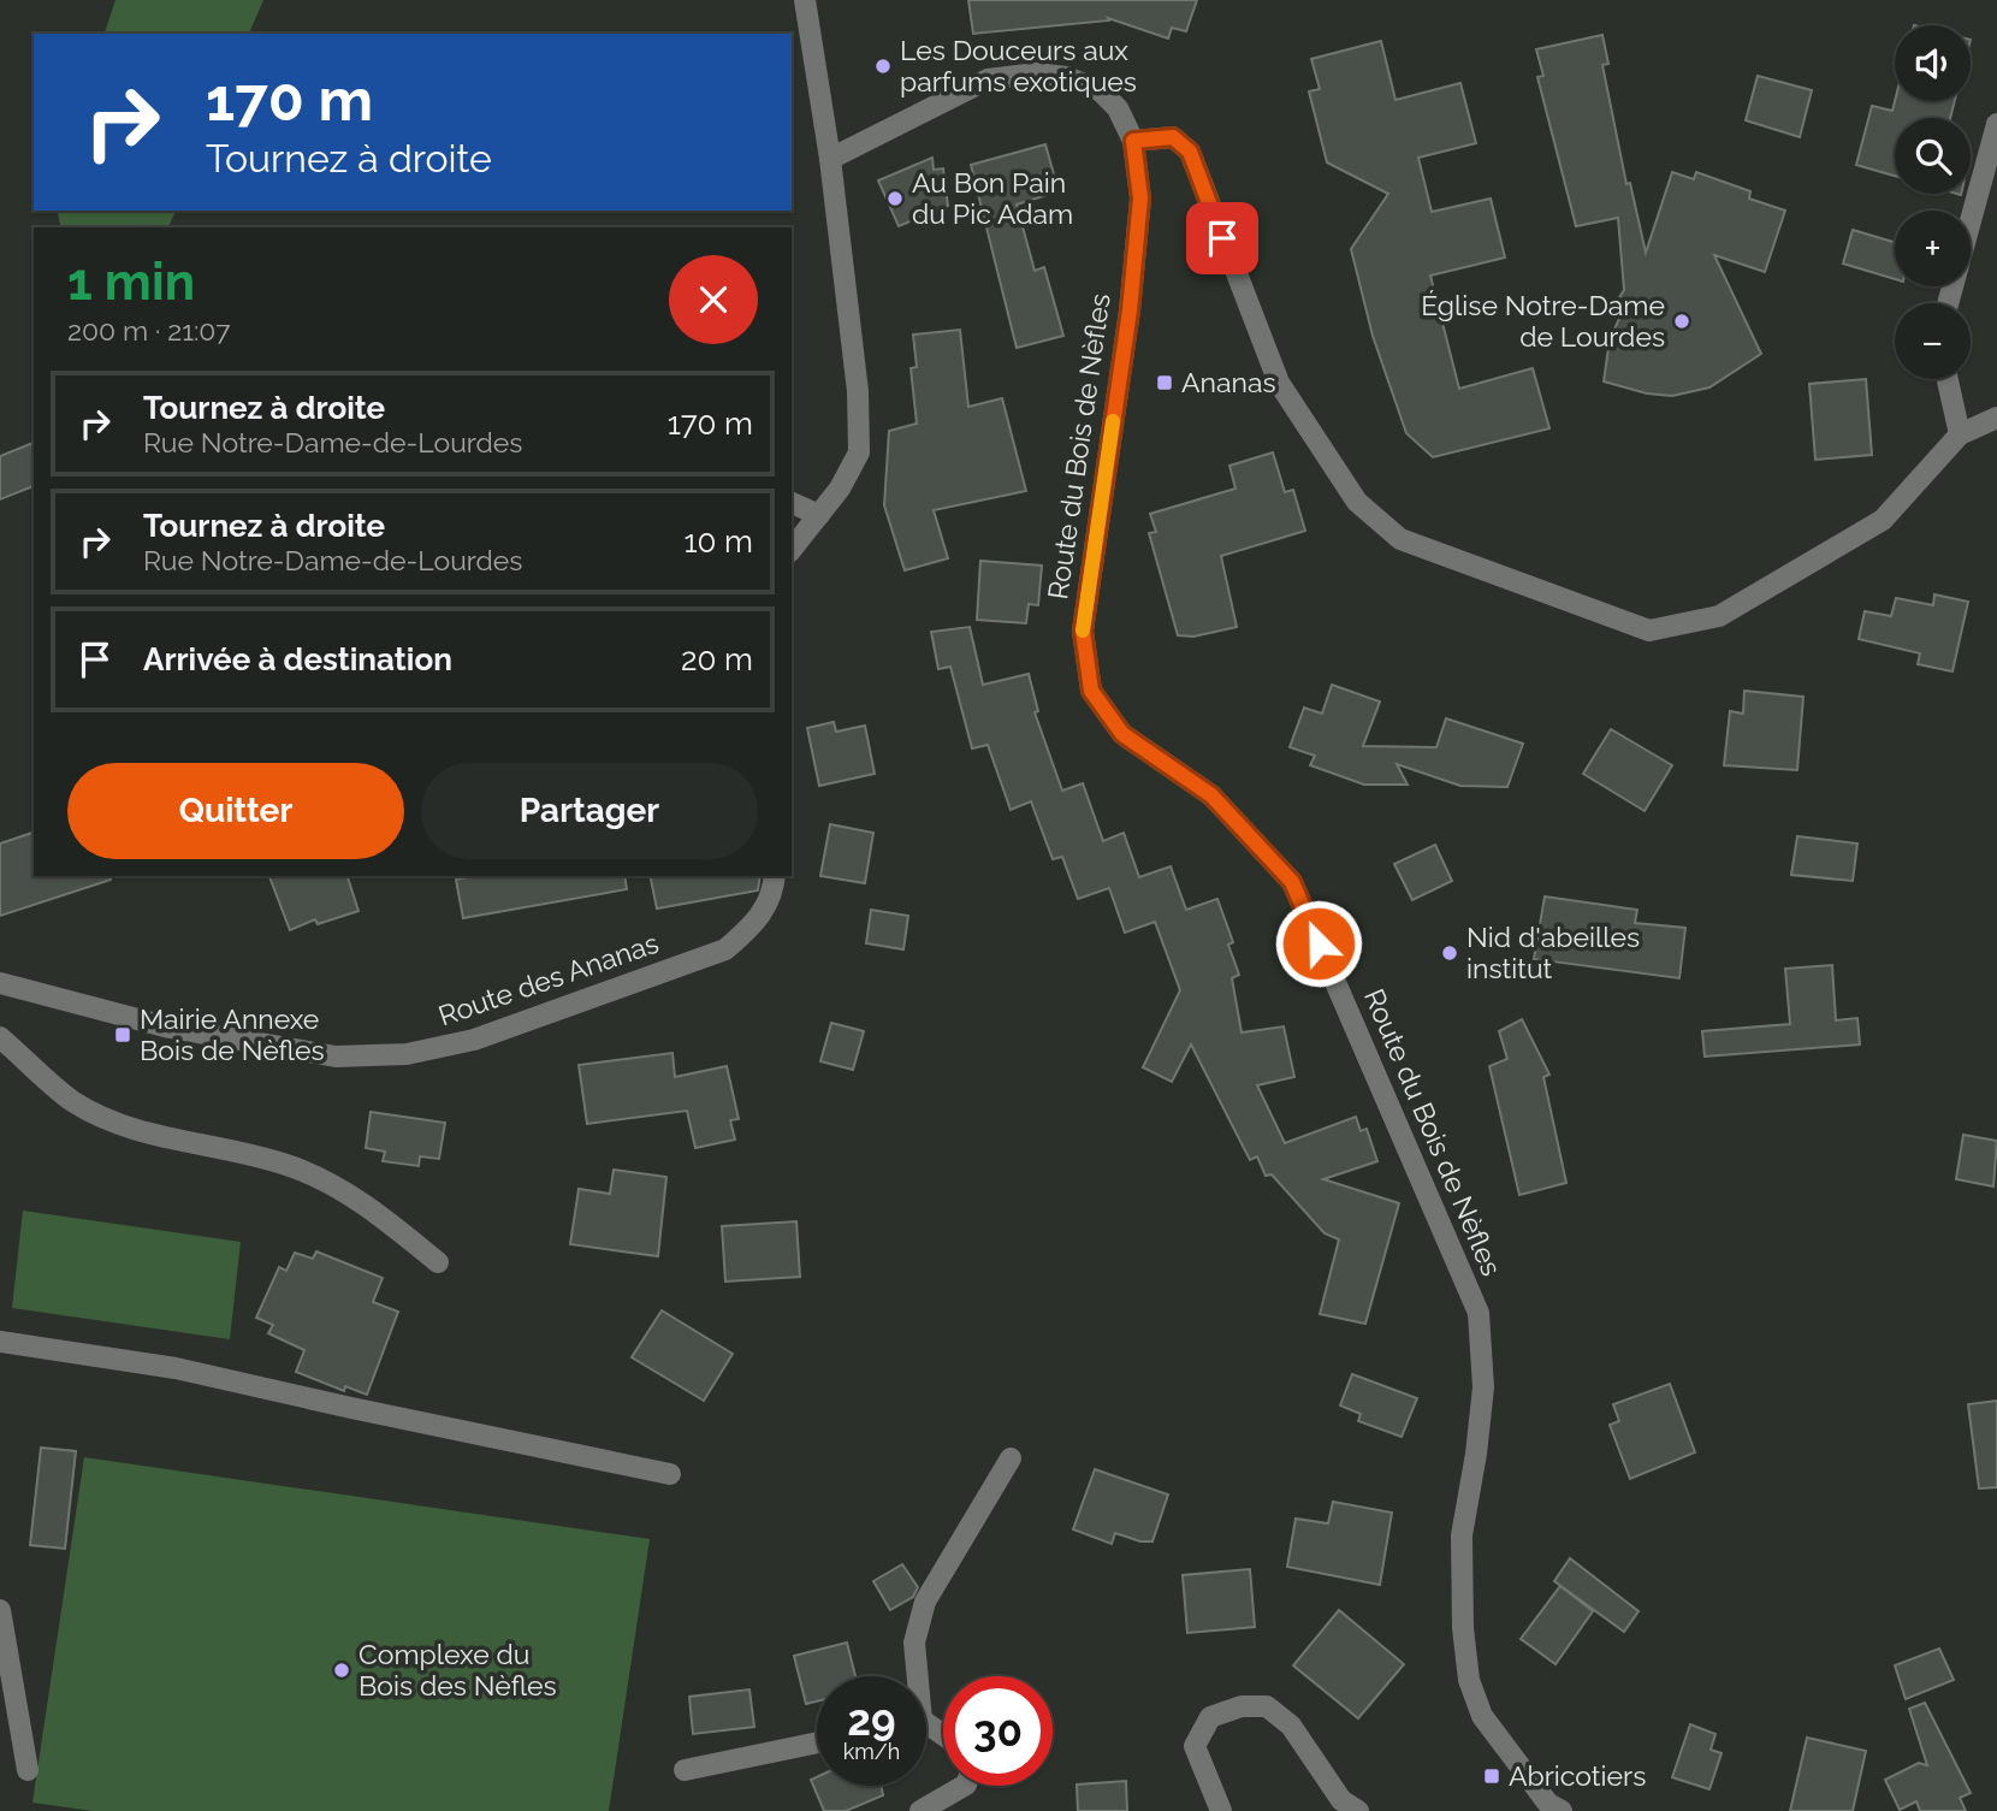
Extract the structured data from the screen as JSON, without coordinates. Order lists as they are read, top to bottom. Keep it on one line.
{"streets":{"street":["Route du Bois de Nèfles","Route des Ananas"]},"places":{"other":["Les Douceurs aux parfums exotiques","Au Bon Pain du Pic Adam","Église Notre-Dame de Lourdes","Nid d'abeilles institut","Complexe du Bois des Nèfles"],"transit":["Ananas","Mairie Annexe Bois de Nèfles","Abricotiers"]},"page":{"map_buttons":["+","−"],"turn":["170 m","Tournez à droite"],"heading":["1 min","200 m · 21:07"],"list":[{"name":"Tournez à droite","note":"Rue Notre-Dame-de-Lourdes","value":"170 m"},{"name":"Tournez à droite","note":"Rue Notre-Dame-de-Lourdes","value":"10 m"},{"name":"Arrivée à destination","value":"20 m"}],"buttons":["Quitter","Partager"],"speed":"29 km/h","limit":"30"}}
